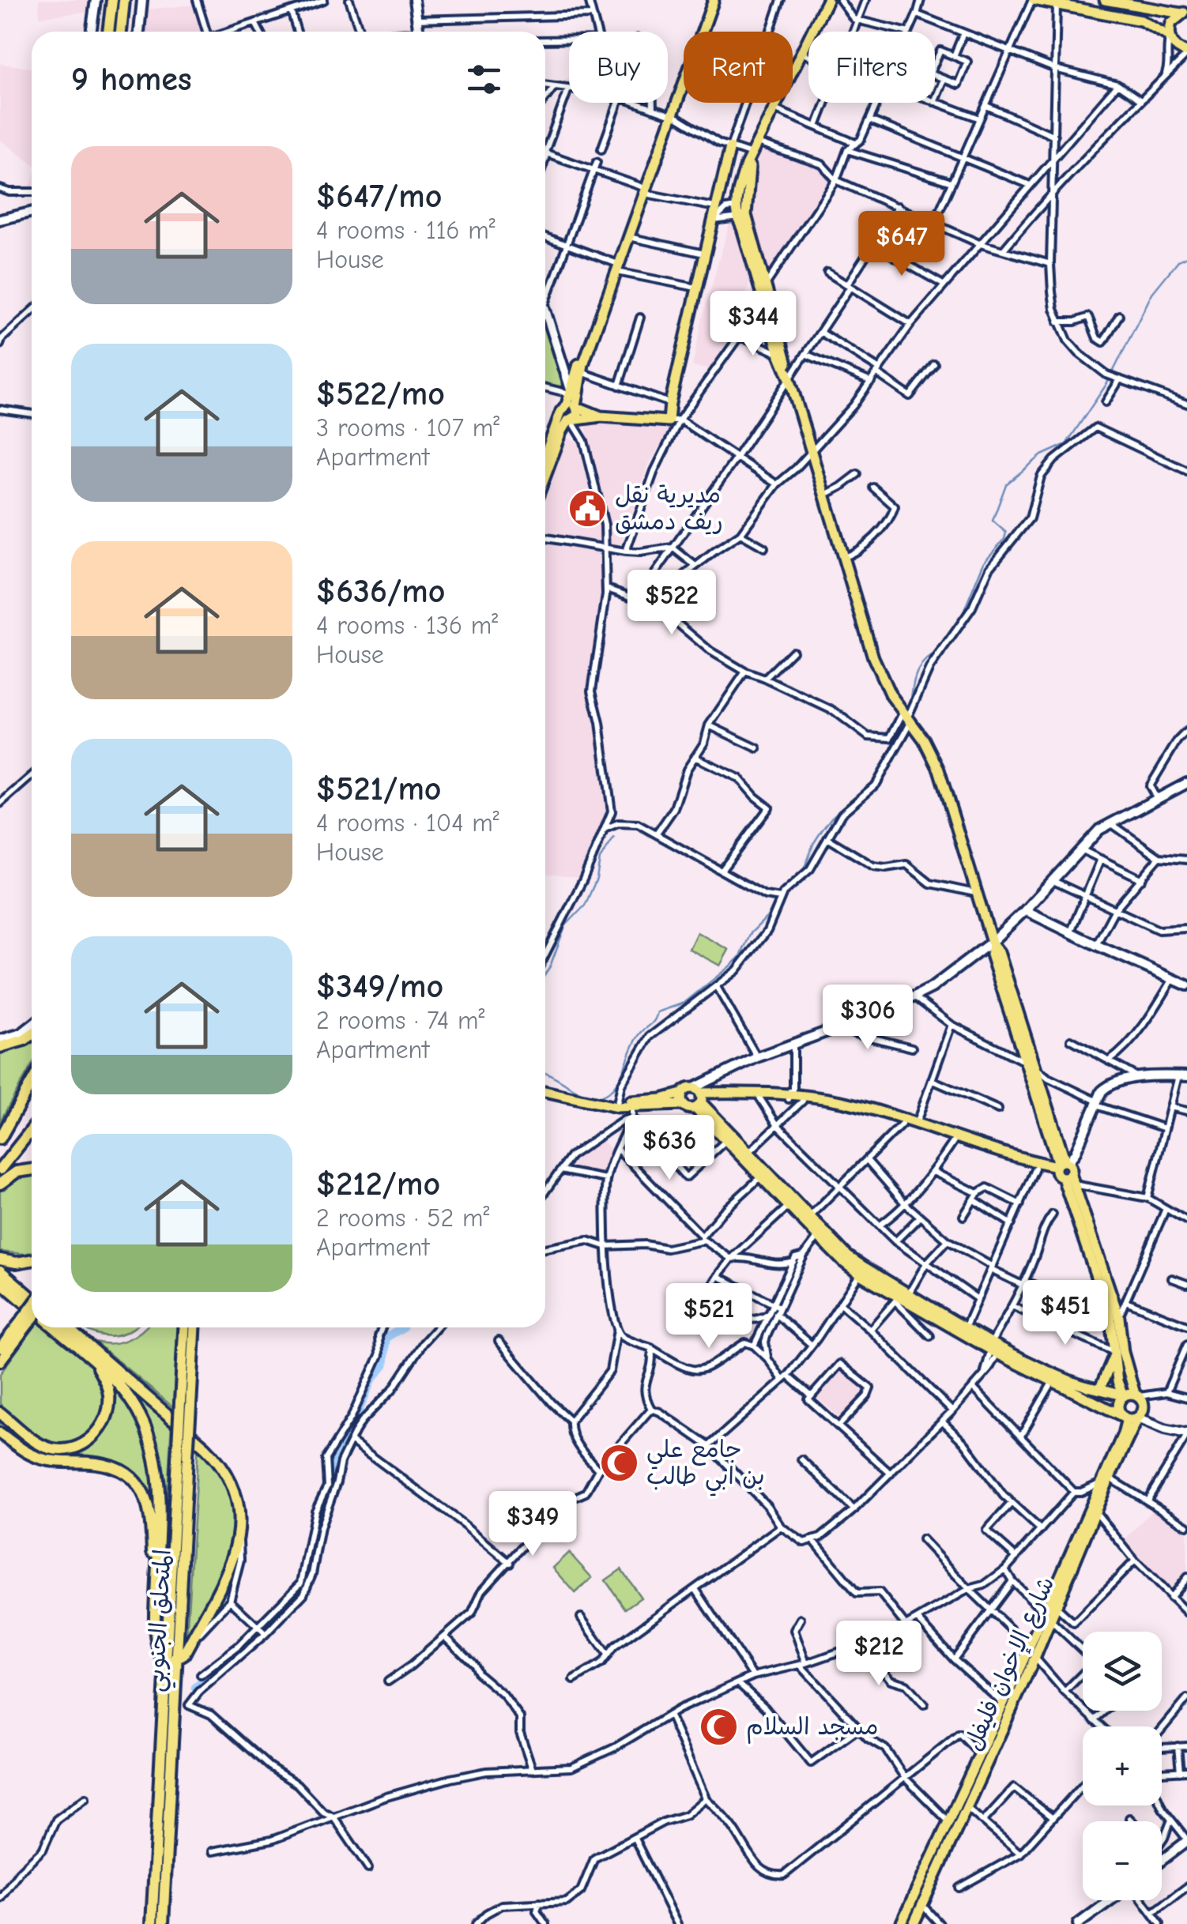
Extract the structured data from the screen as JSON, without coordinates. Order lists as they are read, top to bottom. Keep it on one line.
{"streets":{"highway":["المتحلق الجنوبي"],"main road":["شارع الإخوان فليفل"]},"places":{"public building":["مديرية نقل ريف دمشق"],"mosque":["جامع علي بن ابي طالب","مسجد السلام"]},"page":{"chip":["Buy","Rent","Filters"],"heading":"9 homes","list":[{"name":"$647/mo","note":"4 rooms · 116 m² · House"},{"name":"$522/mo","note":"3 rooms · 107 m² · Apartment"},{"name":"$636/mo","note":"4 rooms · 136 m² · House"},{"name":"$521/mo","note":"4 rooms · 104 m² · House"},{"name":"$349/mo","note":"2 rooms · 74 m² · Apartment"},{"name":"$212/mo","note":"2 rooms · 52 m² · Apartment"}],"price":["$647","$344","$522","$306","$636","$451","$521","$349","$212"],"map_buttons":["+","−"]}}
